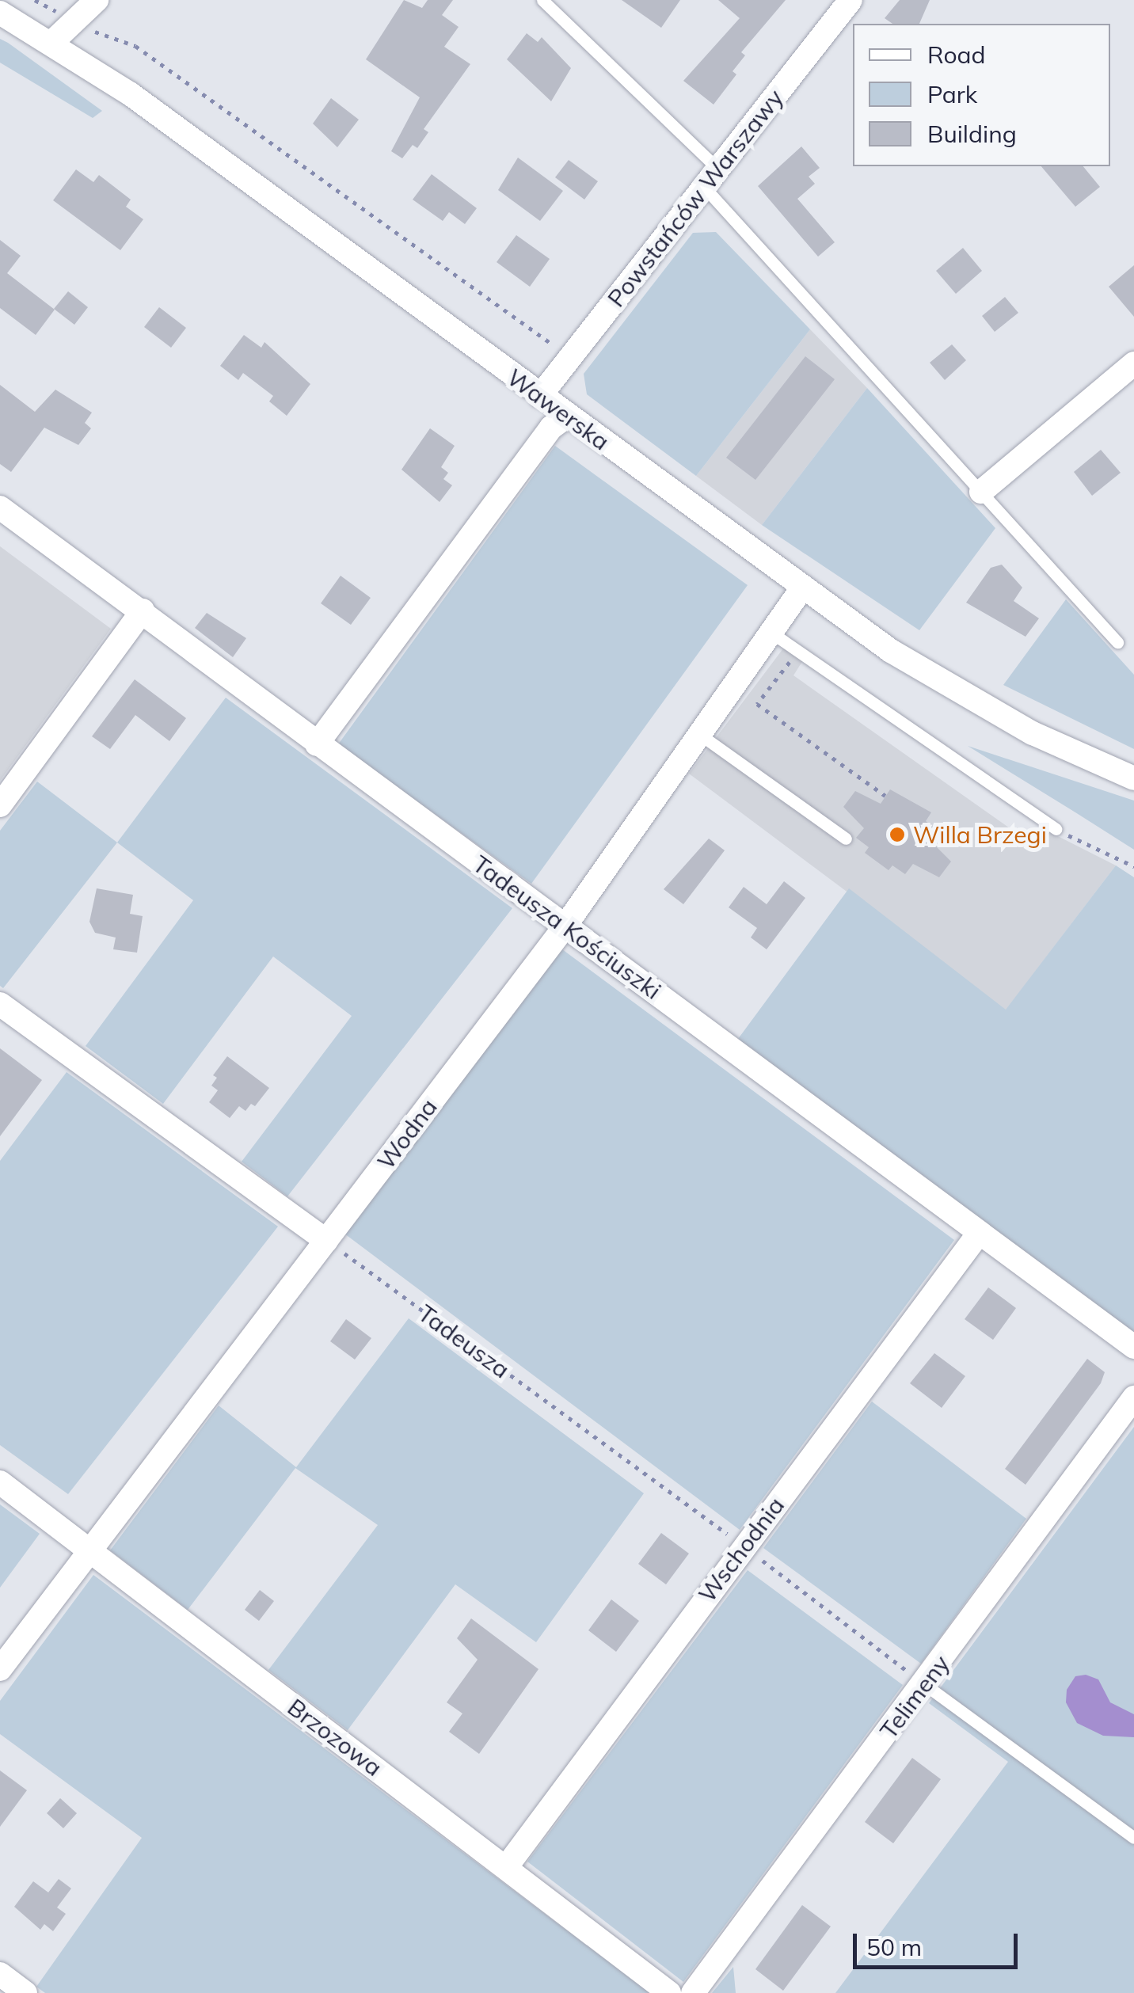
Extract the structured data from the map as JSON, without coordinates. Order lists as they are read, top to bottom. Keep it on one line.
{"streets":{"street":["Powstańców Warszawy","Wawerska","Tadeusza Kościuszki","Wodna","Wschodnia","Telimeny","Brzozowa"],"path":["Tadeusza"]},"crossings":[["Powstańców Warszawy","Wawerska"],["Wawerska","Wodna"],["Tadeusza Kościuszki","Wodna"],["Tadeusza Kościuszki","Wschodnia"],["Wodna","Tadeusza"],["Wodna","Brzozowa"],["Tadeusza","Wschodnia"],["Tadeusza","Telimeny"],["Wschodnia","Brzozowa"]],"places":["Willa Brzegi"],"legend":["Road","Park","Building"],"scale_bar":"50 m"}
